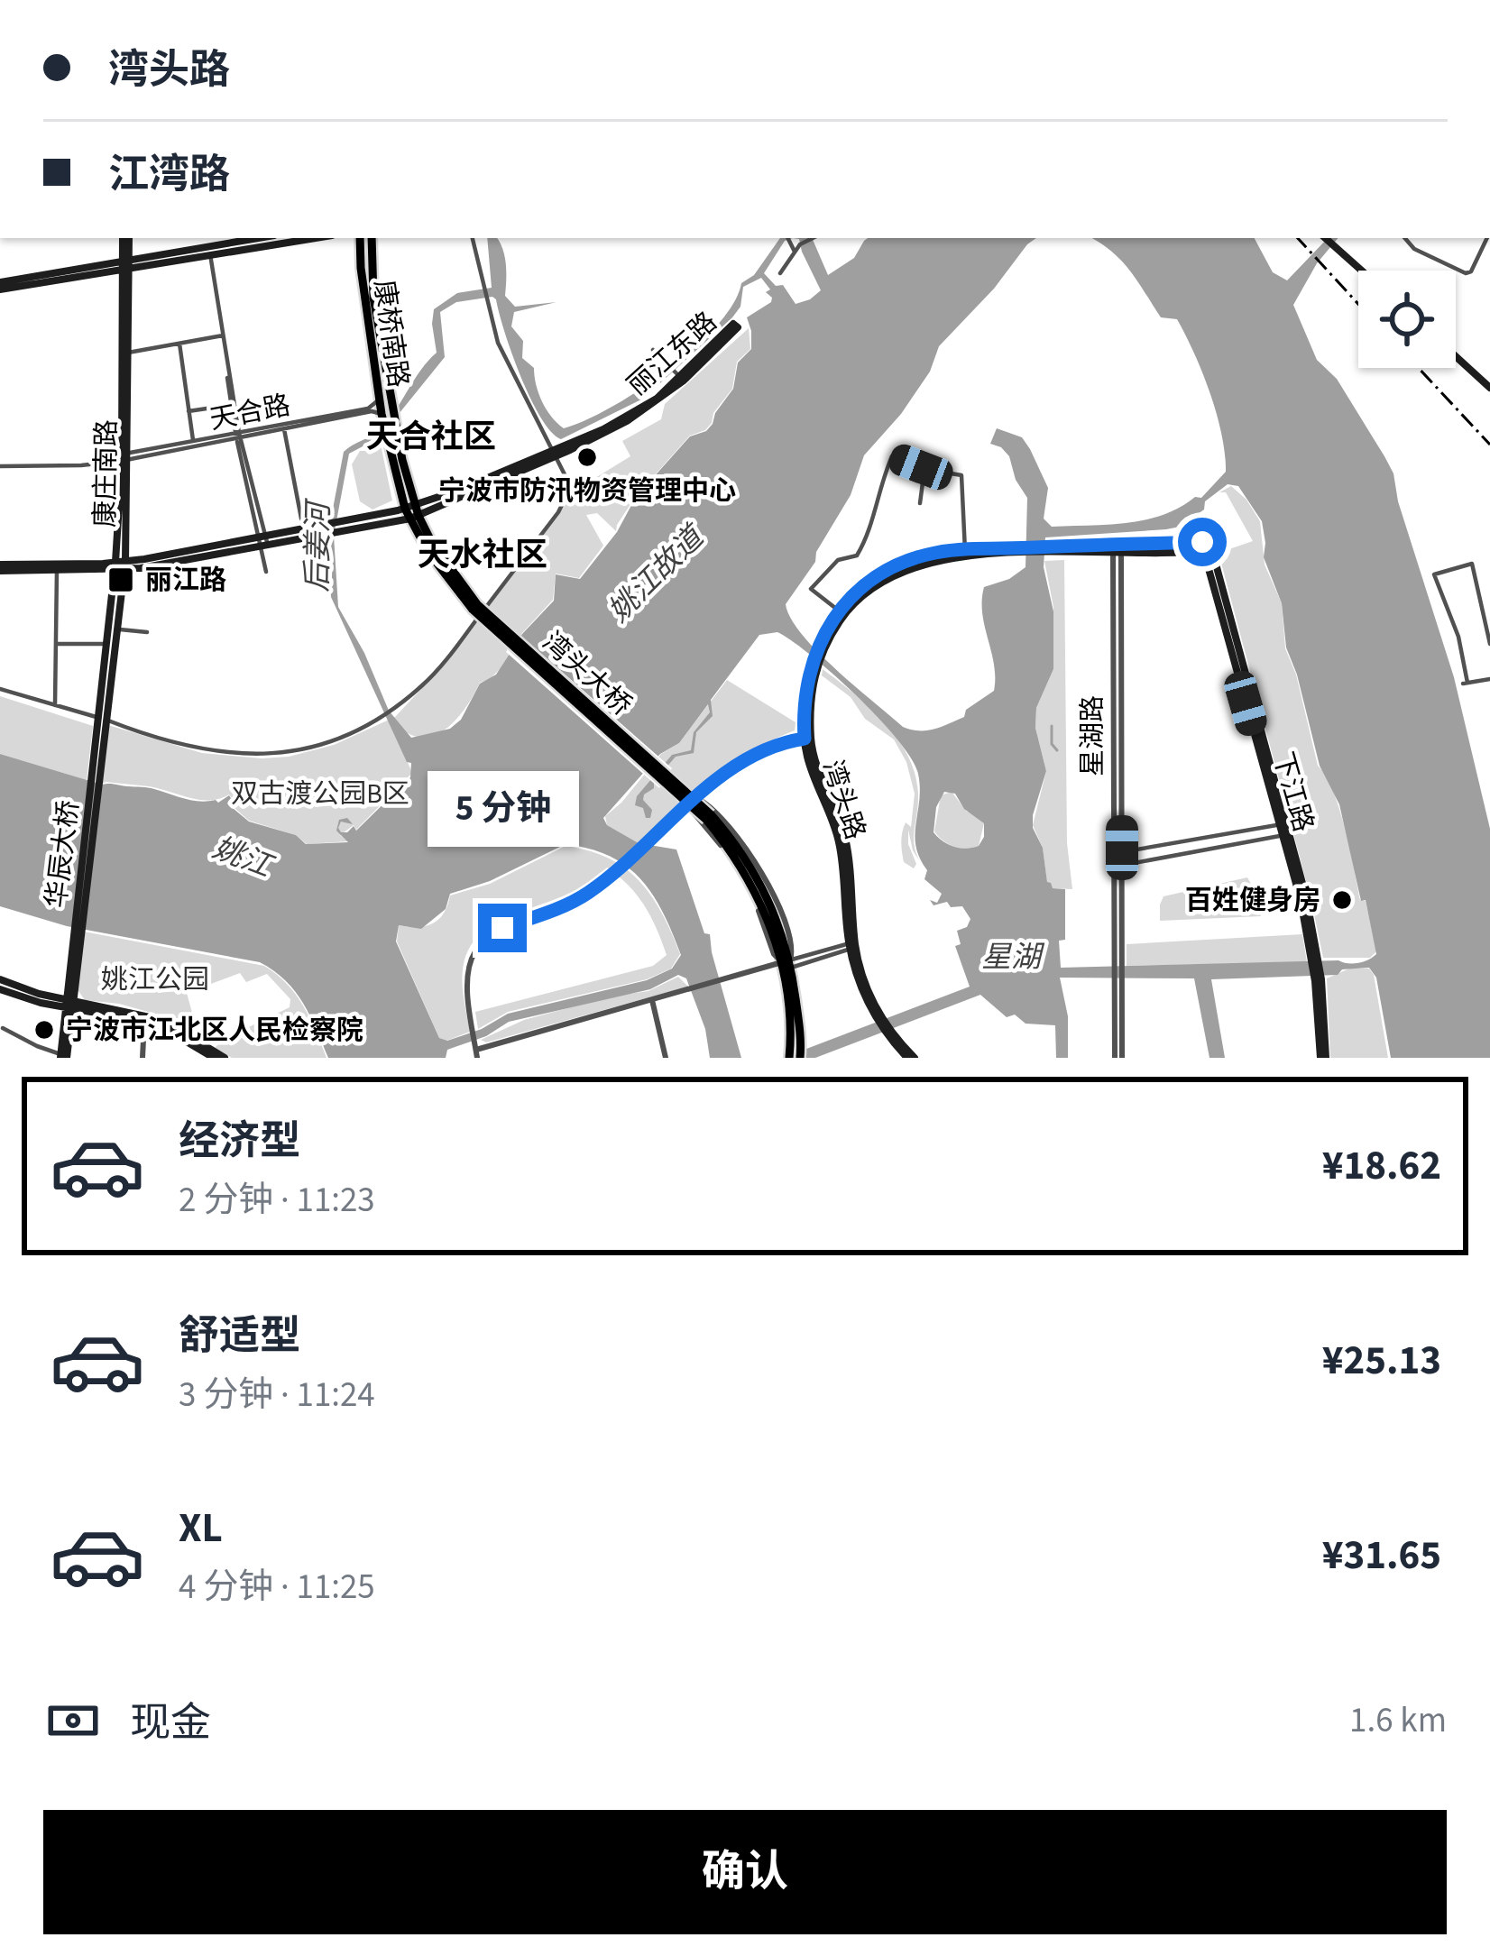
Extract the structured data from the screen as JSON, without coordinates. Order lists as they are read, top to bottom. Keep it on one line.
{"streets":{"main road":["康桥南路","丽江东路","康庄南路","湾头大桥","下江路","湾头路","华辰大桥"],"street":["天合路","星湖路"]},"crossings":[["康桥南路","丽江东路"],["康桥南路","天合路"],["康桥南路","湾头大桥"],["丽江东路","康庄南路"],["天合路","康庄南路"],["康庄南路","华辰大桥"],["星湖路","湾头路"],["下江路","湾头路"]],"districts":["天合社区","天水社区"],"water":["后姜河","姚江故道","姚江","星湖"],"parks":["双古渡公园B区","姚江公园"],"places":{"other":["宁波市防汛物资管理中心","百姓健身房","宁波市江北区人民检察院"],"transit":["丽江路"]},"page":{"banner":["湾头路","江湾路"],"bubble":"5 分钟","list":[{"name":"经济型","note":"2 分钟 · 11:23","value":"¥18.62"},{"name":"舒适型","note":"3 分钟 · 11:24","value":"¥25.13"},{"name":"XL","note":"4 分钟 · 11:25","value":"¥31.65"}],"pay":["现金","1.6 km"],"buttons":"确认"}}
